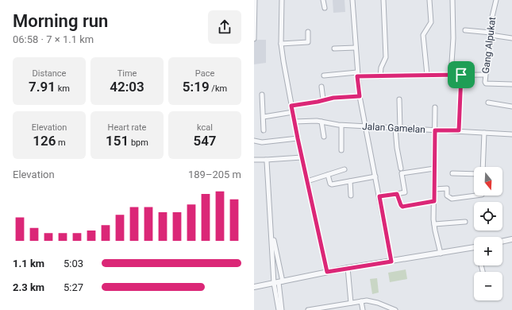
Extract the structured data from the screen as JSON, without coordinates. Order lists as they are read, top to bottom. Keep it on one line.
{"streets":{"street":["Gang Alpukat","Jalan Gamelan"]},"north":"bottom","page":{"heading":["Morning run","06:58 · 7 × 1.1 km"],"stats":[["Distance","7.91 km"],["Time","42:03"],["Pace","5:19 /km"],["Elevation","126 m"],["Heart rate","151 bpm"],["kcal","547"]],"chart":["Elevation","189–205 m"],"map_buttons":["+","−"],"list":[{"name":"1.1 km","note":"5:03"},{"name":"2.3 km","note":"5:27"}]}}
